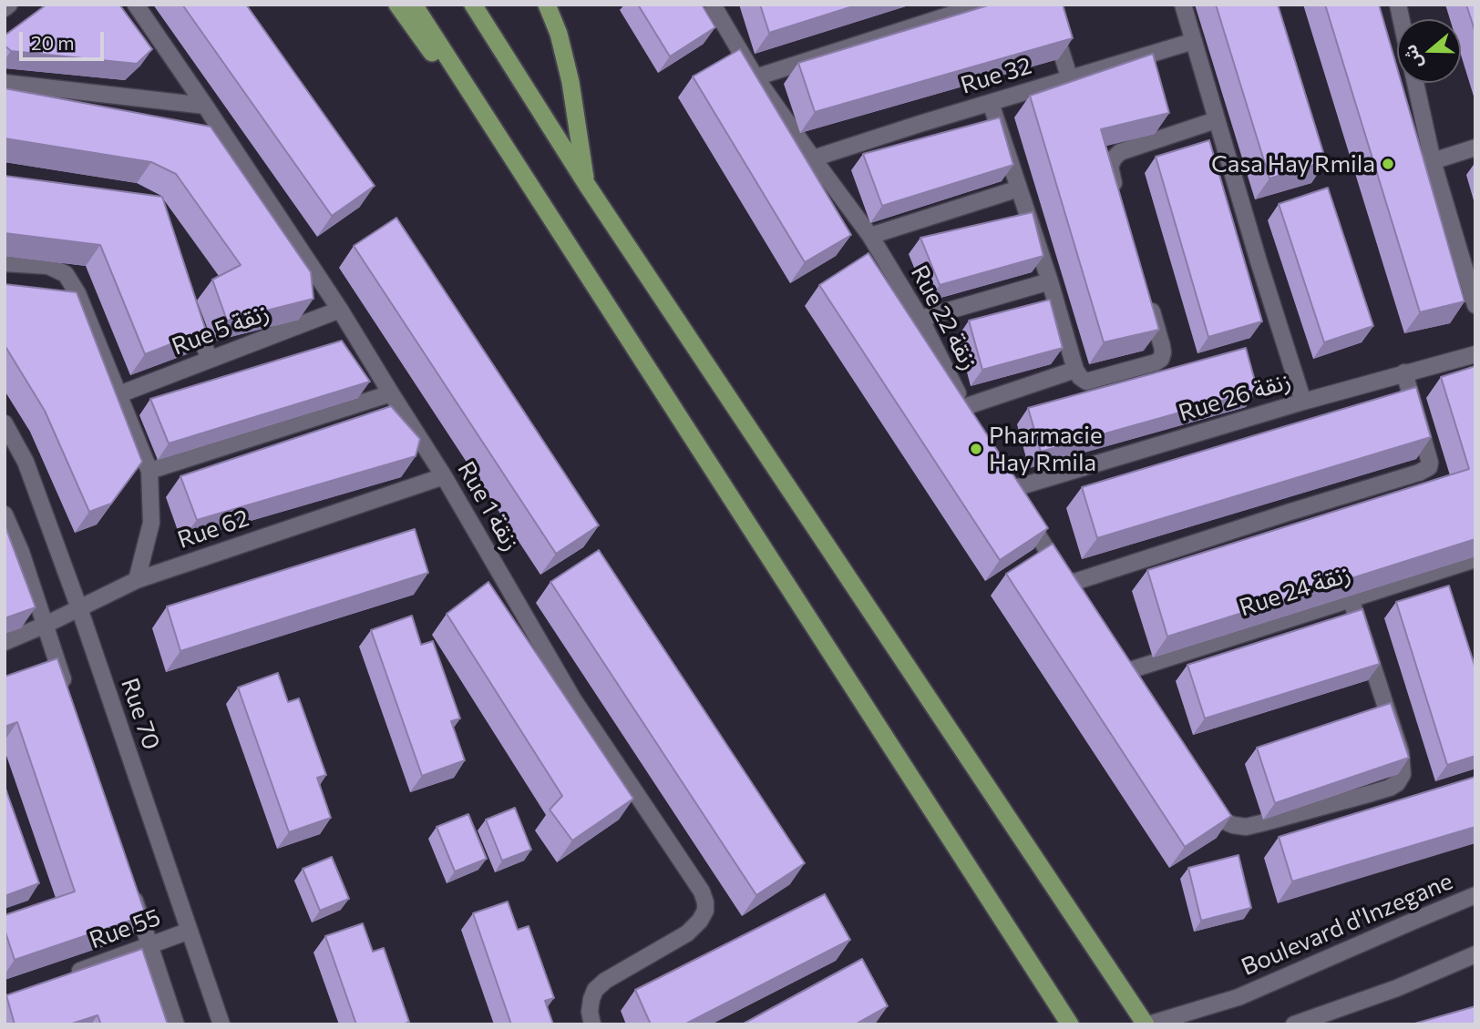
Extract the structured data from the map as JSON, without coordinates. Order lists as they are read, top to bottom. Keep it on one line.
{"streets":{"street":["Rue 32","Rue 22 زنقة","Rue 5 زنقة","Rue 26 زنقة","Rue 1 زنقة","Rue 62","Rue 24 زنقة","Rue 70","Boulevard d'Inzegane","Rue 55"]},"crossings":[["Rue 32","Rue 22 زنقة"],["Rue 5 زنقة","Rue 1 زنقة"],["Rue 1 زنقة","Rue 62"],["Rue 62","Rue 70"],["Rue 70","Rue 55"]],"places":["Casa Hay Rmila","Pharmacie Hay Rmila"],"scale_bar":"20 m","north":"left"}
